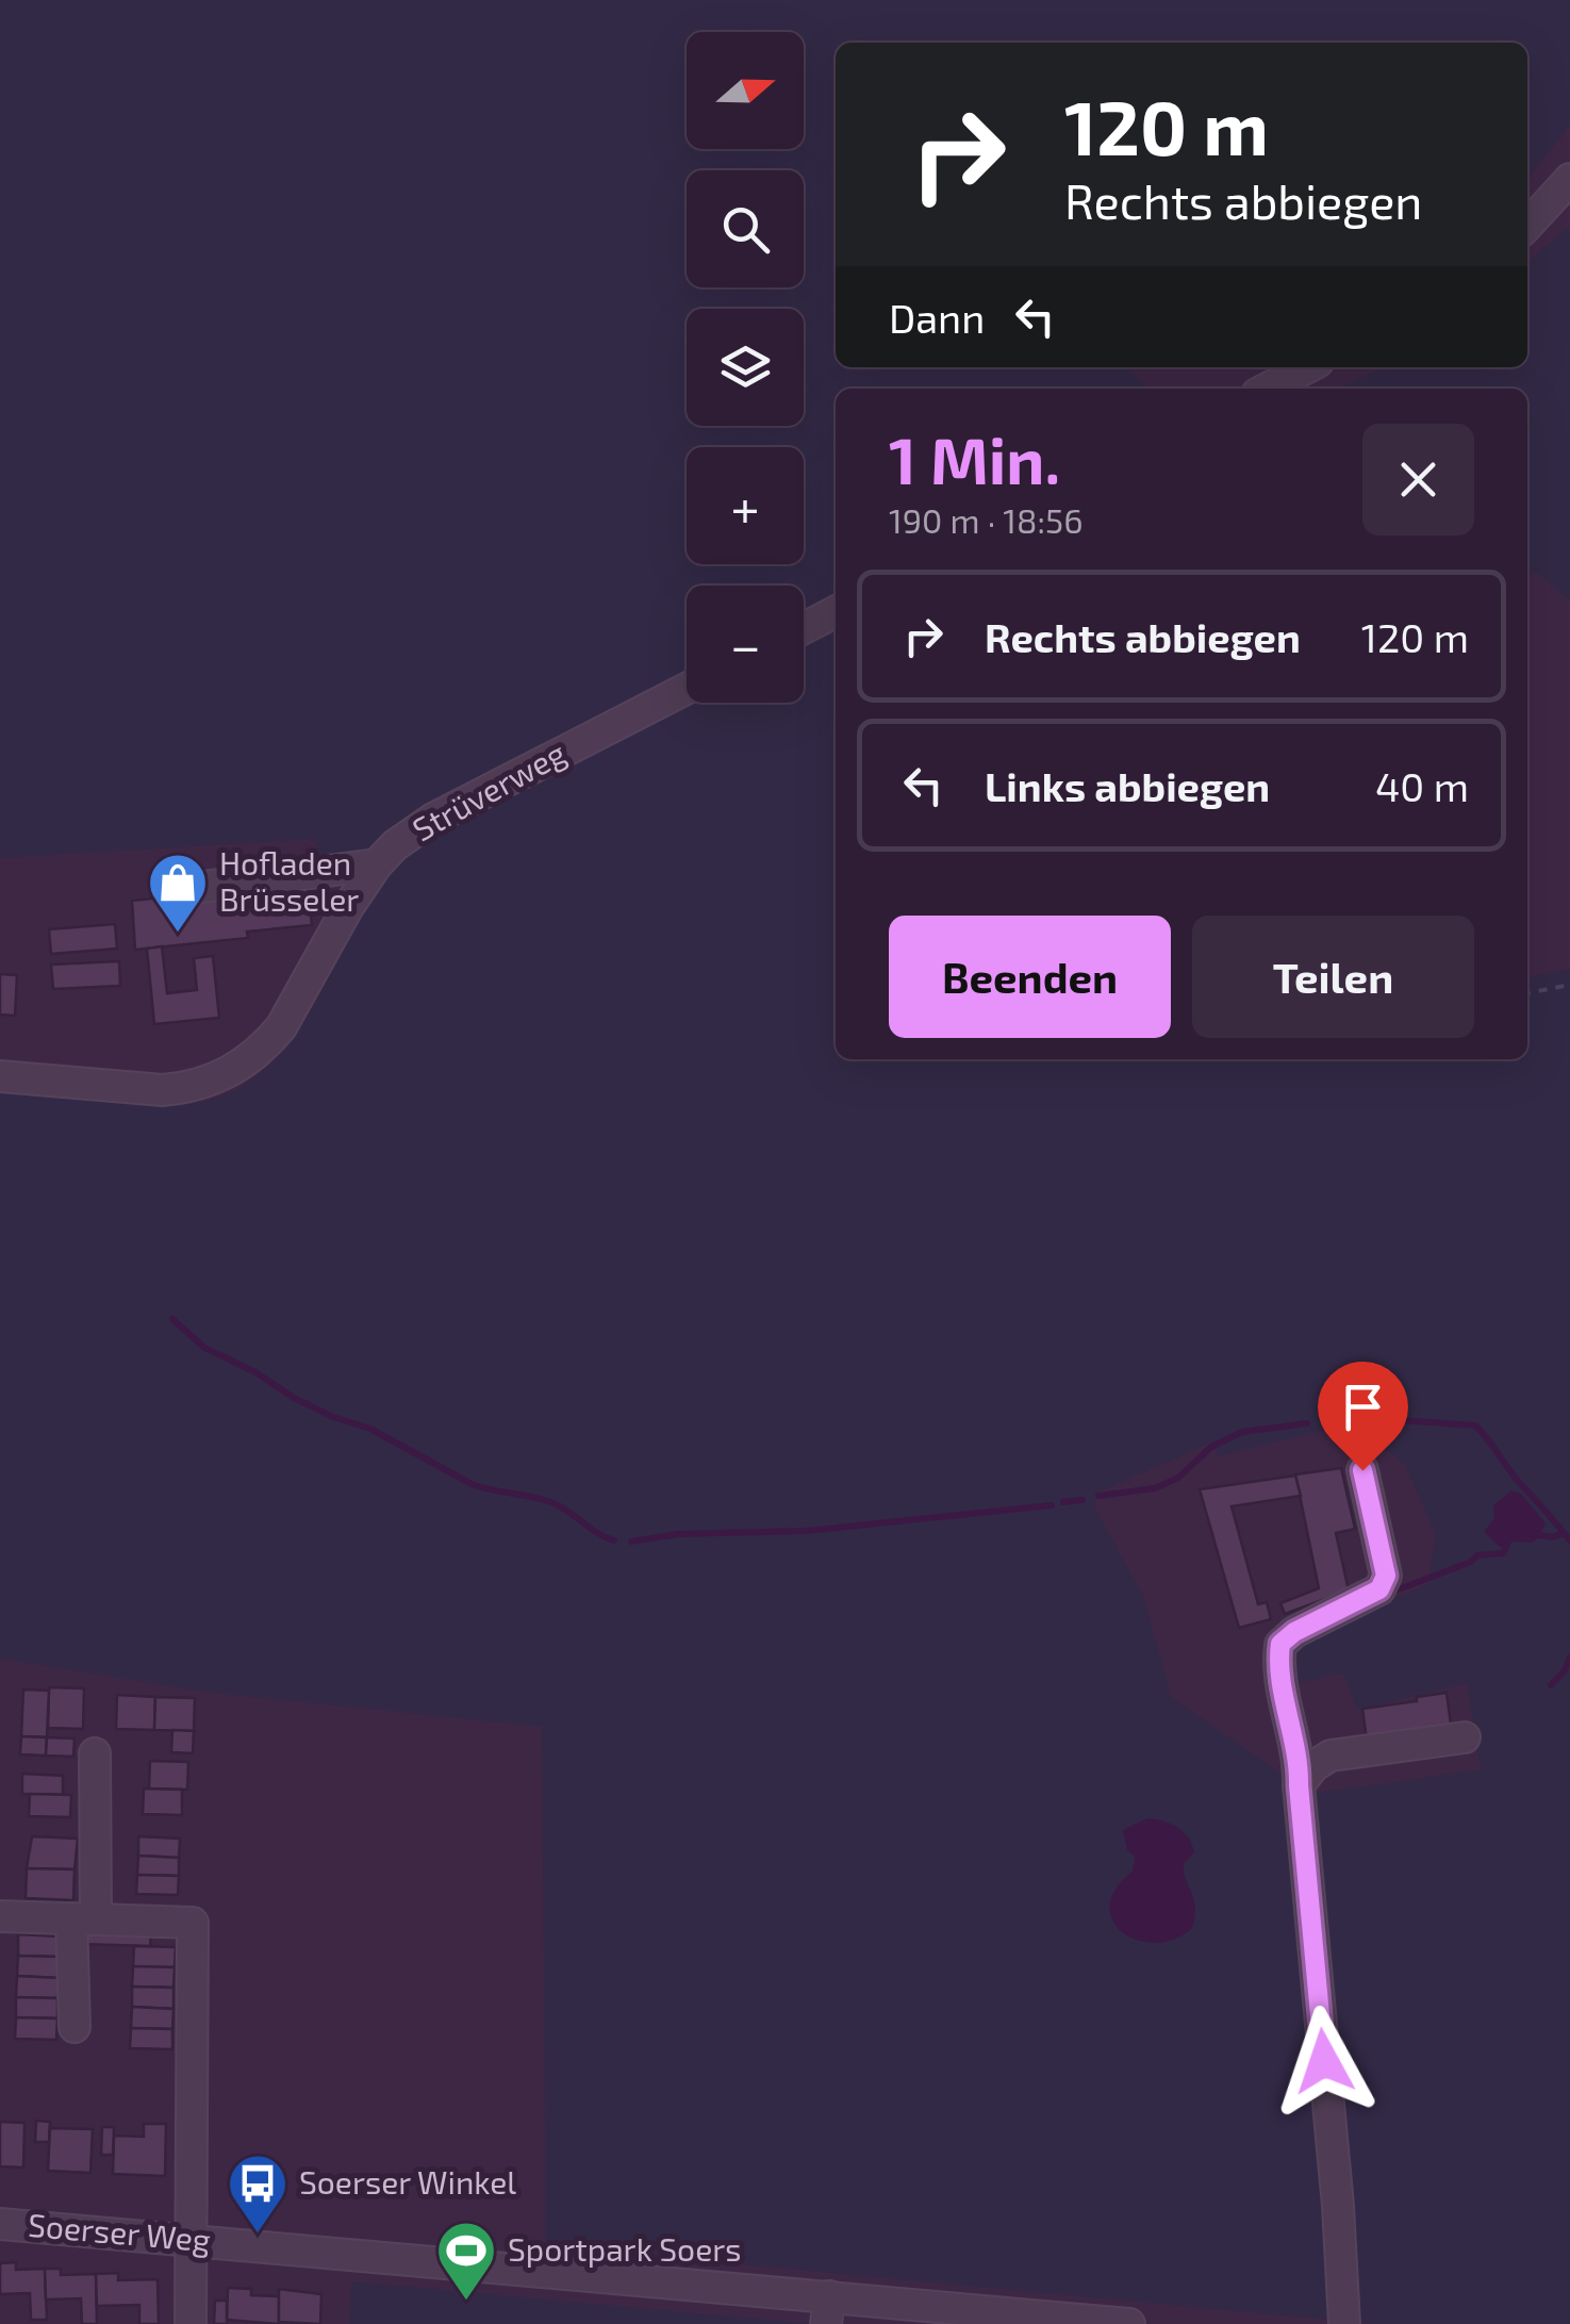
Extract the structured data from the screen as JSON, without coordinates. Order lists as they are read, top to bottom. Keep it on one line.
{"streets":{"street":["Strüverweg","Soerser Weg"]},"places":{"shop":["Hofladen Brüsseler"],"bus stop":["Soerser Winkel"],"sports":["Sportpark Soers"]},"north":"right","page":{"map_buttons":["+","−"],"turn":["120 m","Rechts abbiegen"],"then":"Dann","heading":["1 Min.","190 m · 18:56"],"list":[{"name":"Rechts abbiegen","value":"120 m"},{"name":"Links abbiegen","value":"40 m"}],"buttons":["Beenden","Teilen"]}}
